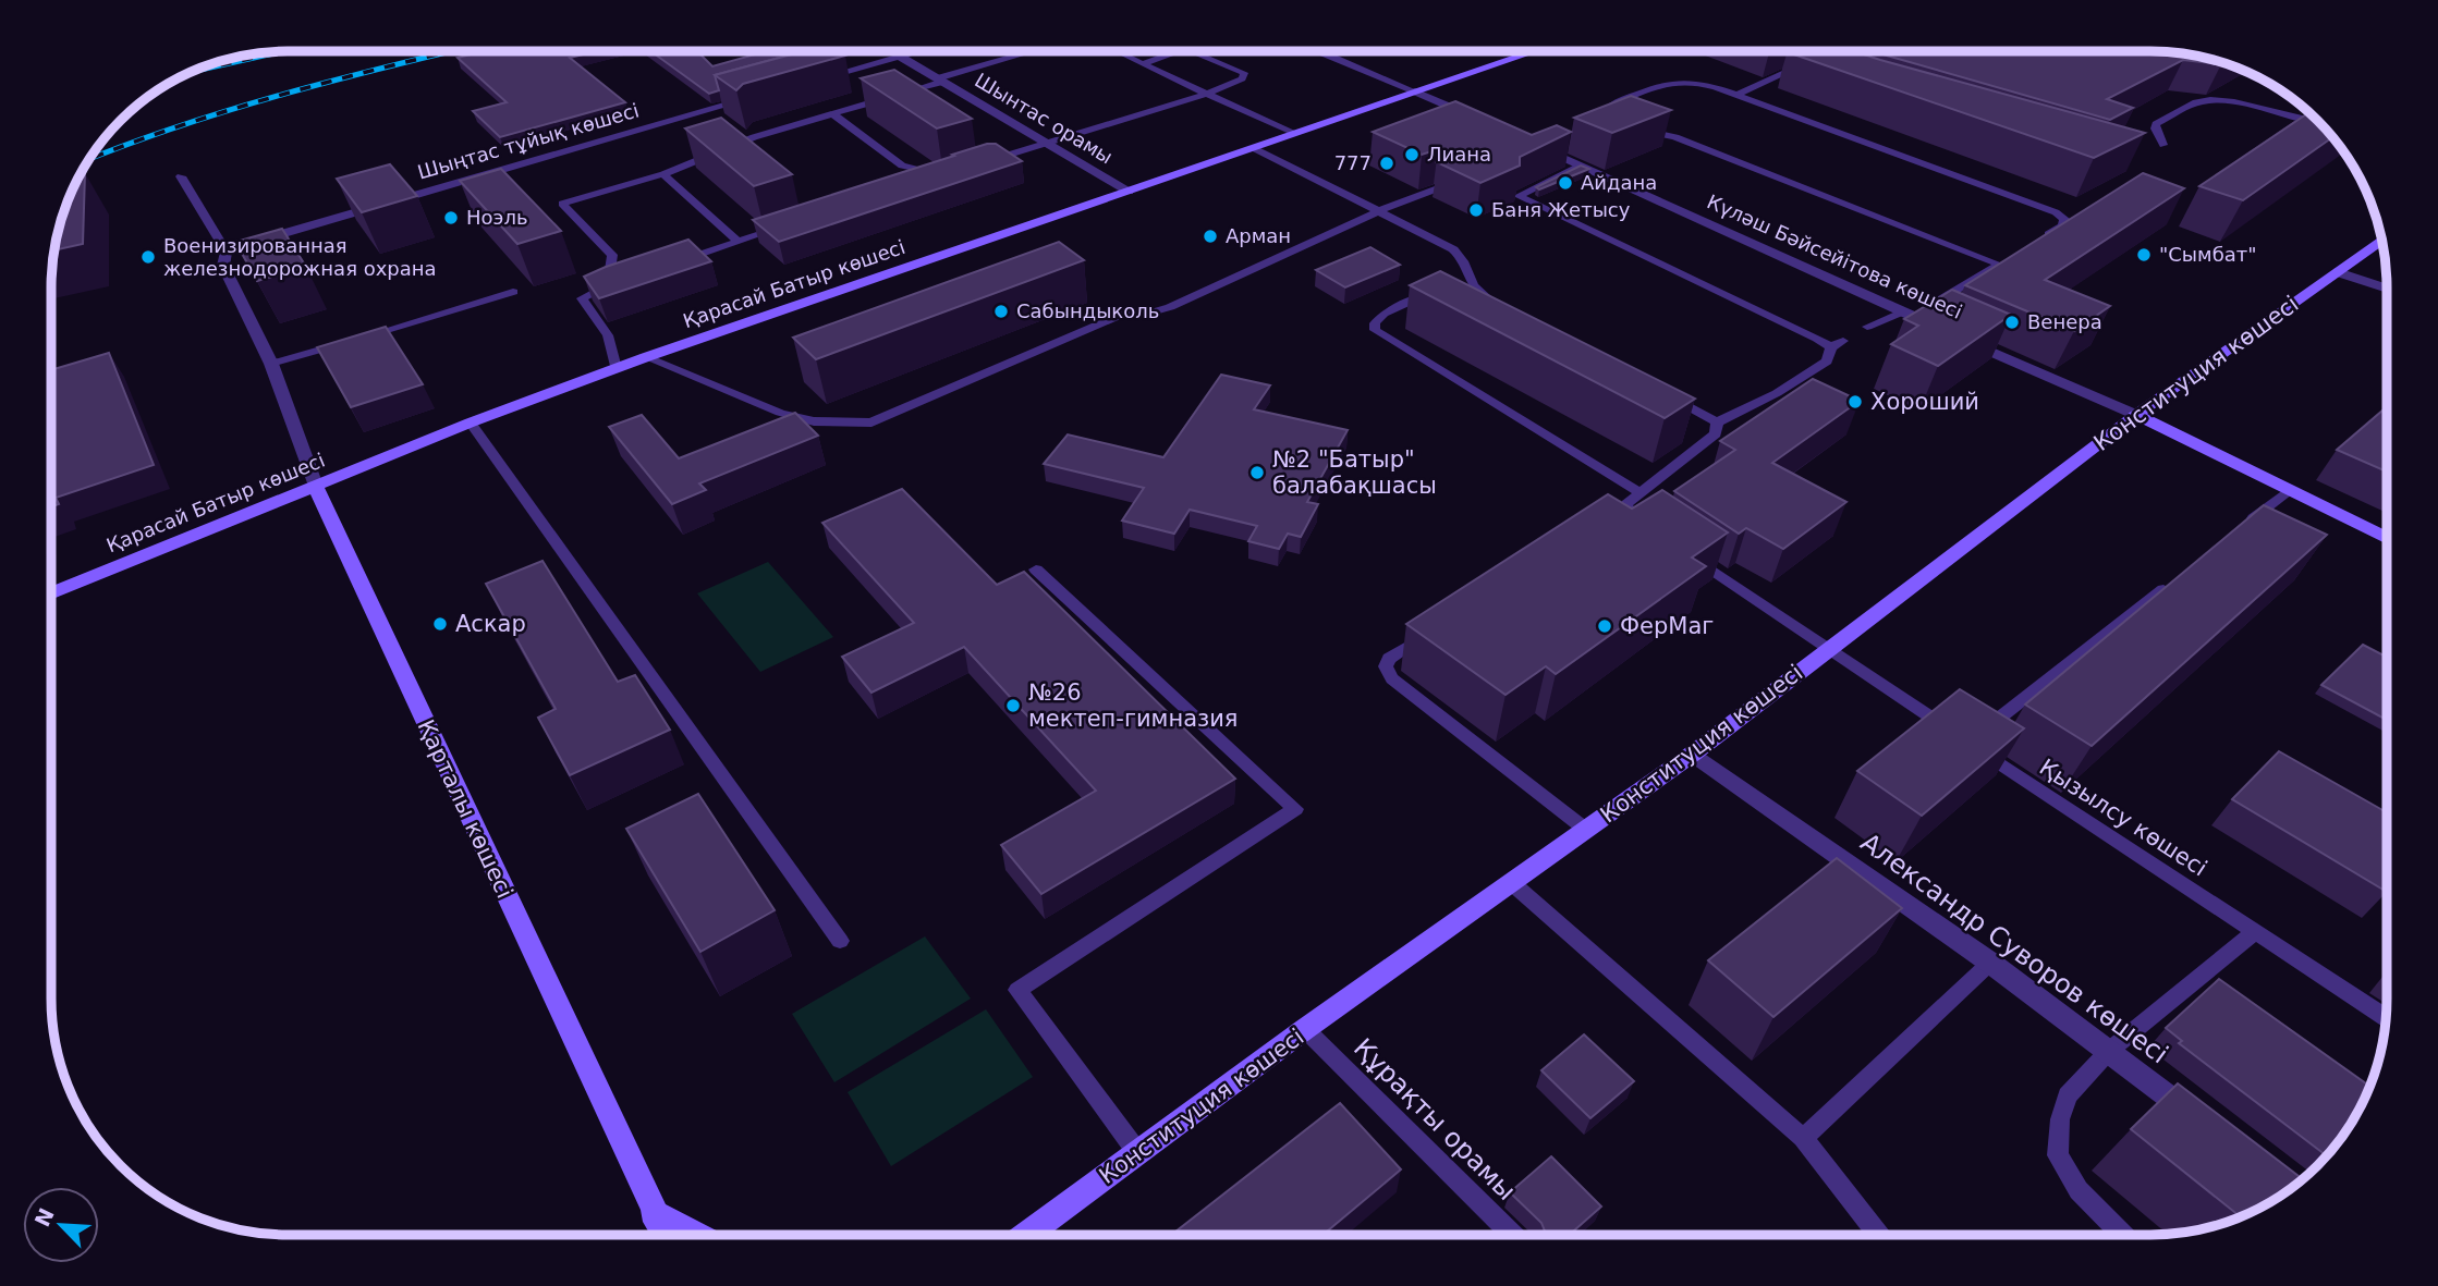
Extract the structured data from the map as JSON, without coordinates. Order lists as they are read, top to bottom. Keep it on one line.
{"streets":{"main road":["Күләш Бәйсейітова көшесі","Қарасай Батыр көшесі","Конституция көшесі","Қарталы көшесі"],"street":["Шынтас орамы","Шыңтас тұйық көшесі","Александр Суворов көшесі"],"lane":["Қызылсу көшесі","Құрақты орамы"]},"crossings":[["Шынтас орамы","Қарасай Батыр көшесі"],["Күләш Бәйсейітова көшесі","Конституция көшесі"],["Қарасай Батыр көшесі","Қарталы көшесі"],["Конституция көшесі","Қызылсу көшесі"],["Конституция көшесі","Александр Суворов көшесі"],["Конституция көшесі","Құрақты орамы"]],"places":["Лиана","777","Айдана","Баня Жетысу","Ноэль","Арман","\"Сымбат\"","Военизированная железнодорожная охрана","Сабындыколь","Венера","Хороший","№2 \"Батыр\" балабақшасы","Аскар","ФерМаг","№26 мектеп-гимназия"],"north":"top left"}
